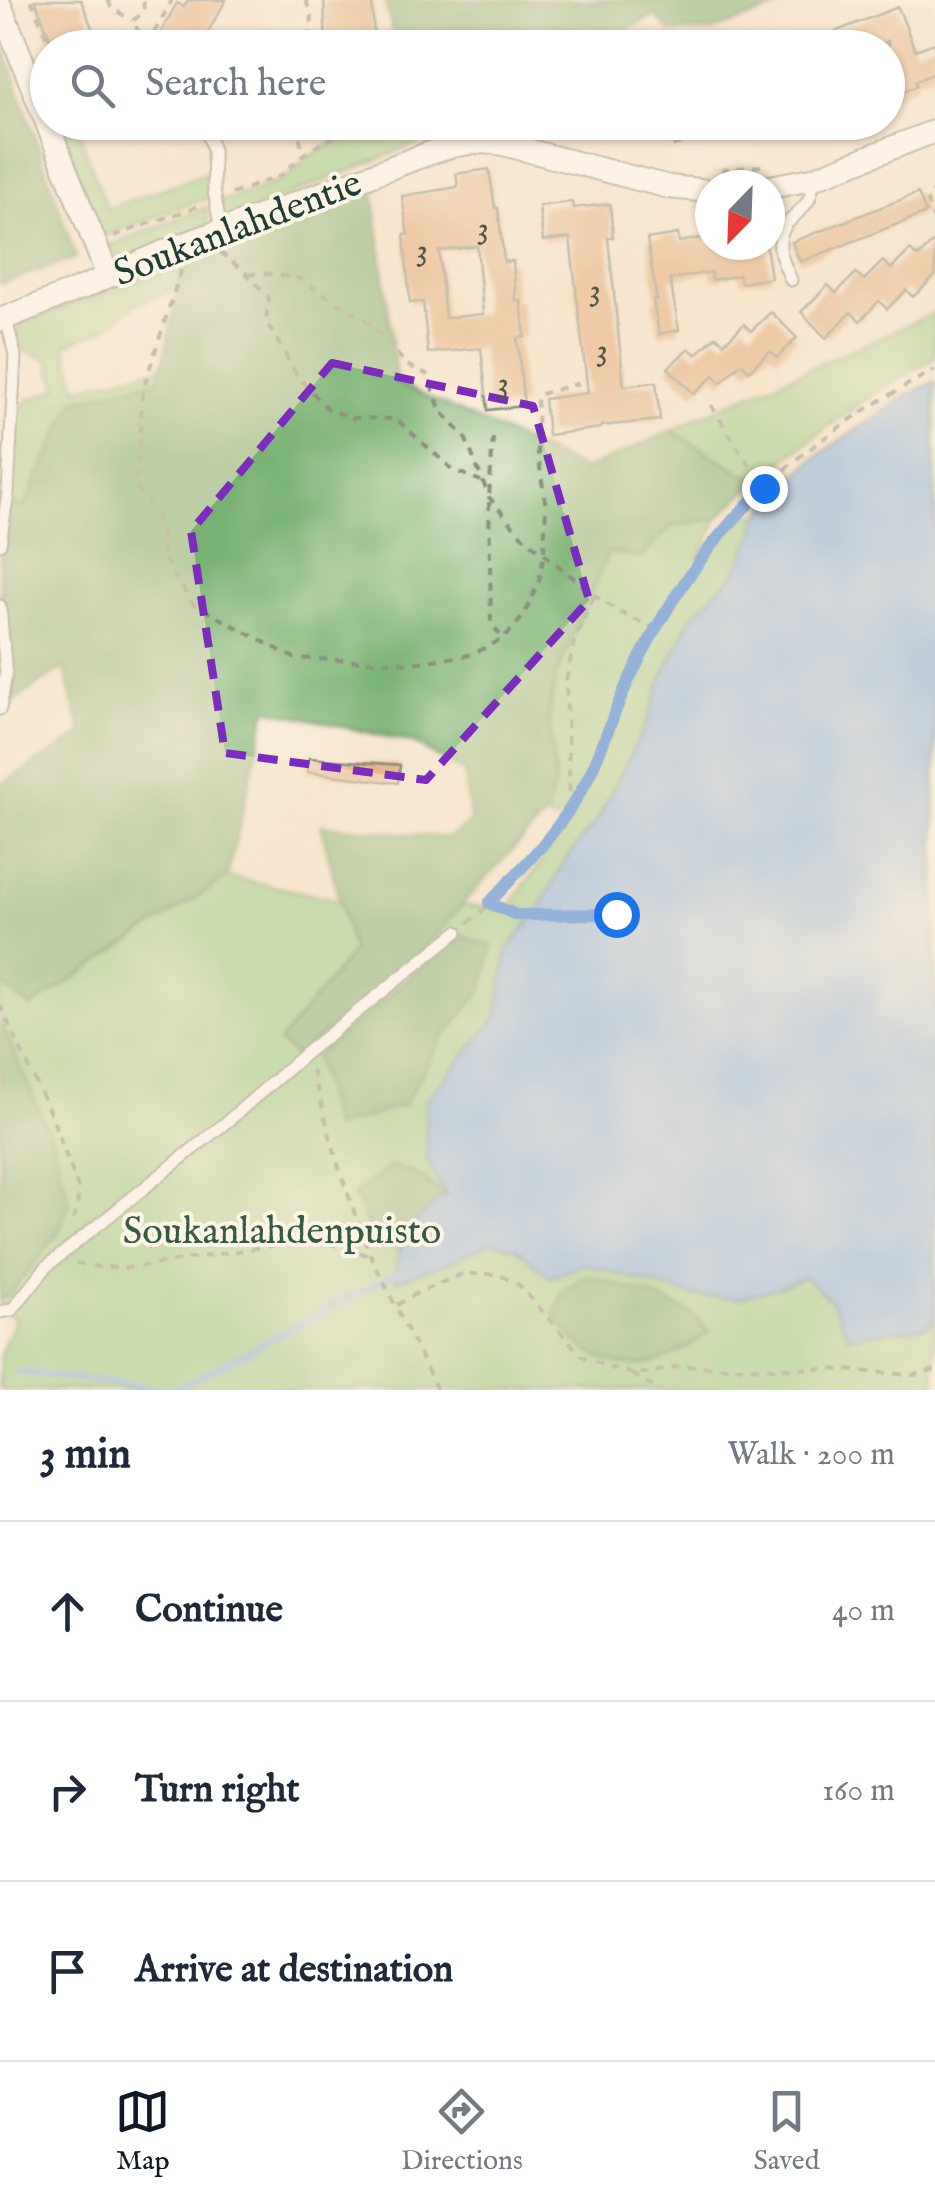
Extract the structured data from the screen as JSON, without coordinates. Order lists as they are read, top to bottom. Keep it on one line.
{"streets":{"street":["Soukanlahdentie"]},"parks":["Soukanlahdenpuisto"],"house_numbers":["3","3","3","3","3"],"north":"bottom left","page":{"search":"Search here","heading":["3 min","Walk · 200 m"],"list":[["Continue","40 m"],["Turn right","160 m"],"Arrive at destination"],"nav":["Map","Directions","Saved"]}}
